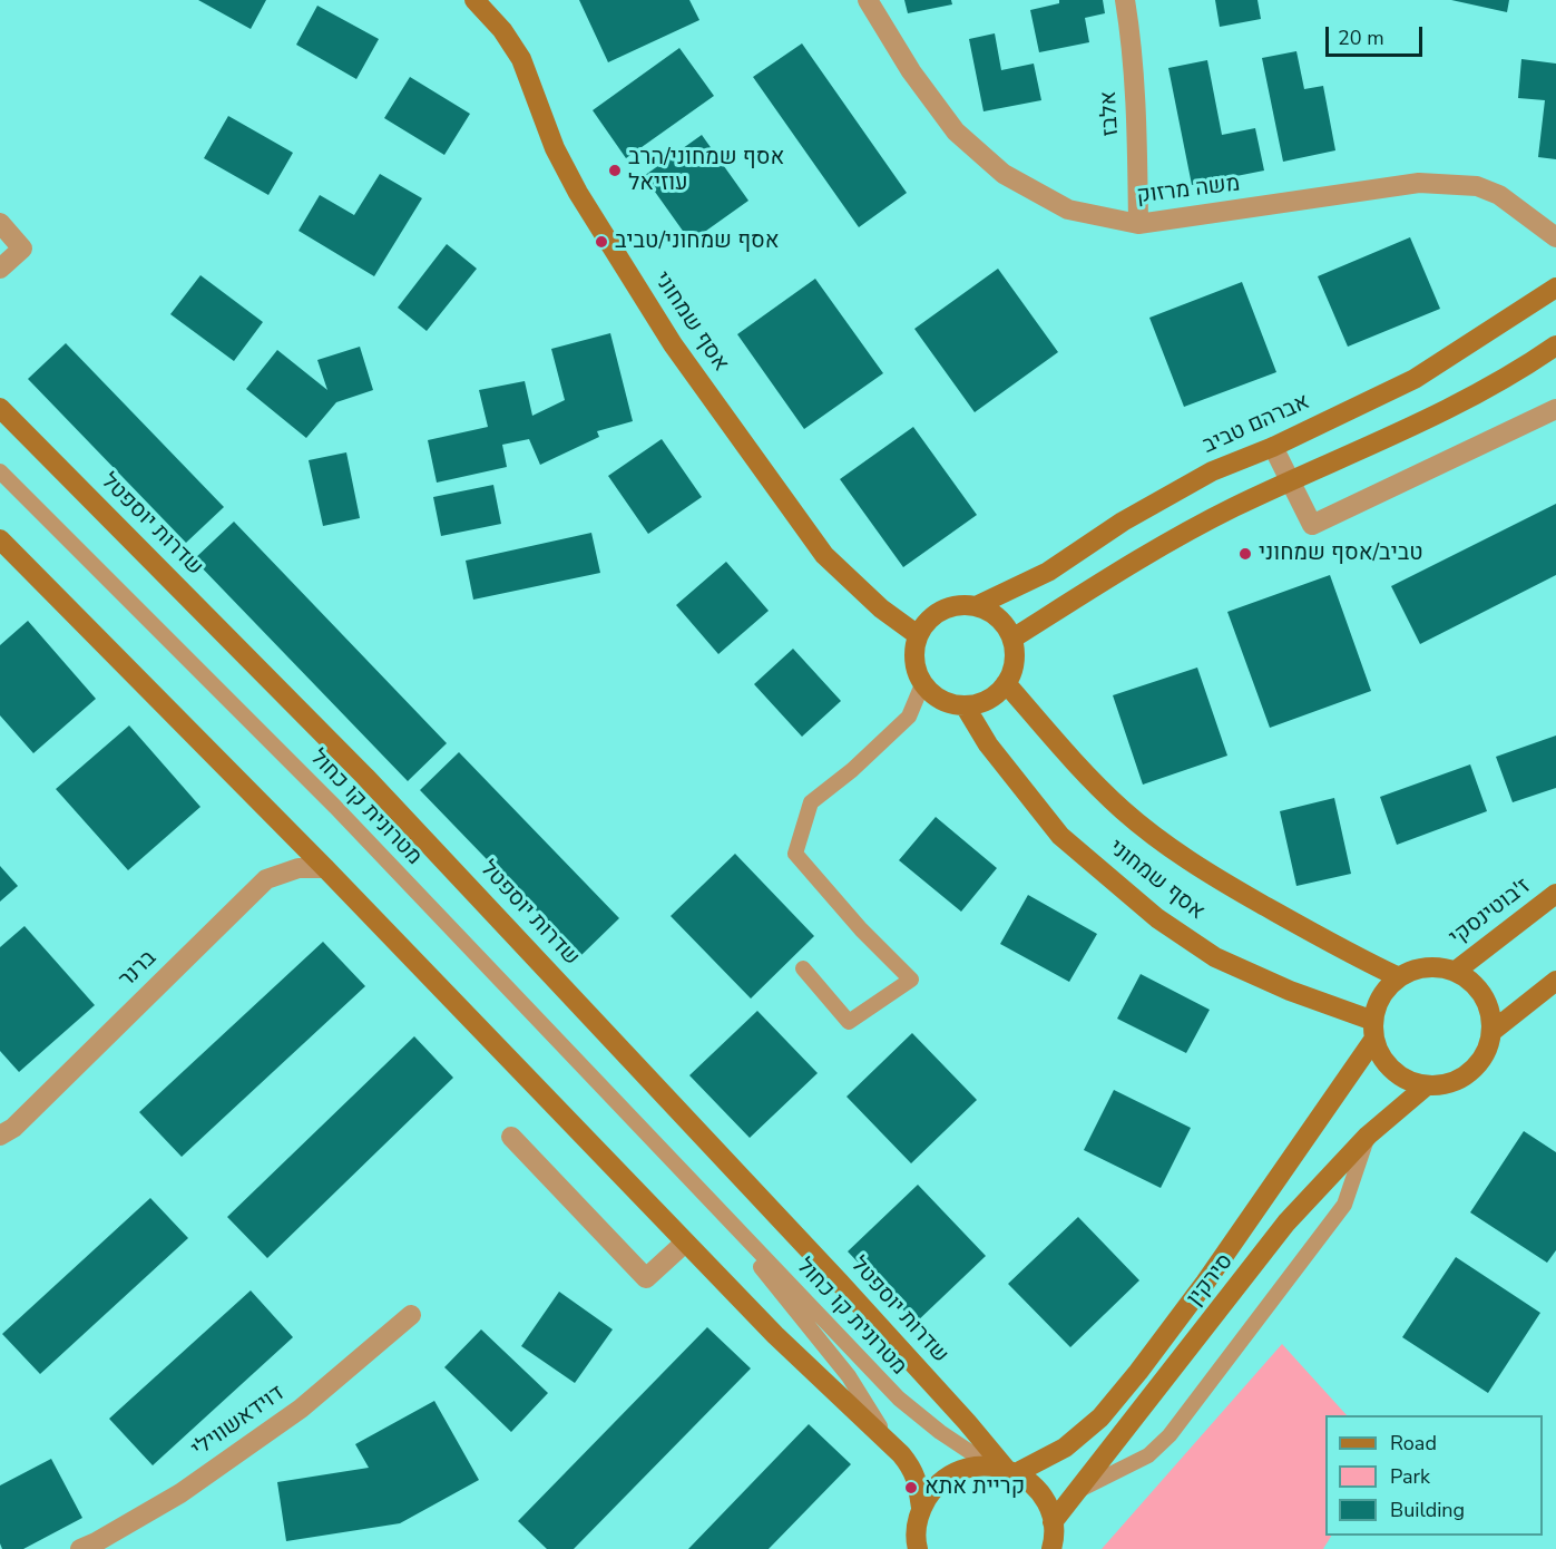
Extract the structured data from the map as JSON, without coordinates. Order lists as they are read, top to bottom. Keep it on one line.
{"streets":{"street":["אלבז","משה מרזוק","אסף שמחוני","אברהם טביב","שדרות יוספטל","ז'בוטינסקי","ברנר","סירקין","דוידאשווילי"],"lane":["מטרונית קו כחול"]},"crossings":[["אלבז","משה מרזוק"],["אסף שמחוני","אברהם טביב"],["אסף שמחוני","ז'בוטינסקי"],["אסף שמחוני","סירקין"],["שדרות יוספטל","מטרונית קו כחול"],["שדרות יוספטל","סירקין"],["מטרונית קו כחול","סירקין"],["ז'בוטינסקי","סירקין"]],"places":["אסף שמחוני/הרב עוזיאל","אסף שמחוני/טביב","טביב/אסף שמחוני","קריית אתא"],"legend":["Road","Park","Building"],"scale_bar":"20 m"}
